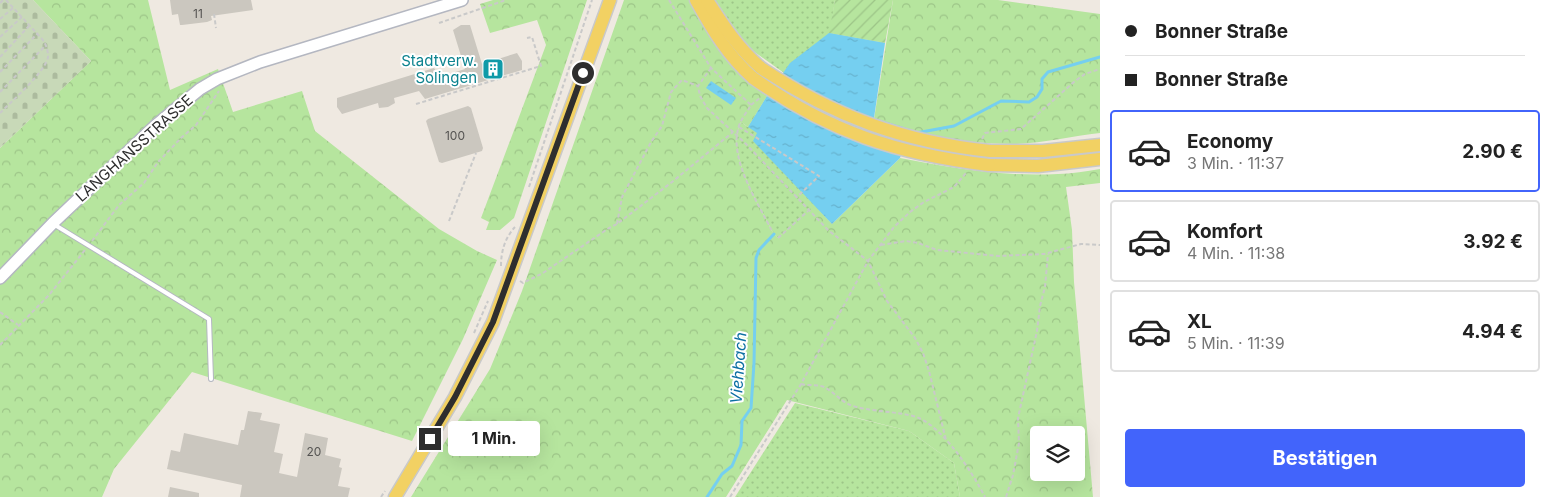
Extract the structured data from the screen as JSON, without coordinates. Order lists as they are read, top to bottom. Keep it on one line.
{"streets":{"street":["LANGHANSSTRASSE"]},"water":["Viehbach"],"places":{"building":["Stadtverw. Solingen"]},"house_numbers":["11","100","20"],"page":{"banner":["Bonner Straße","Bonner Straße"],"list":[{"name":"Economy","note":"3 Min. · 11:37","value":"2.90 €"},{"name":"Komfort","note":"4 Min. · 11:38","value":"3.92 €"},{"name":"XL","note":"5 Min. · 11:39","value":"4.94 €"}],"buttons":"Bestätigen","bubble":"1 Min."}}
